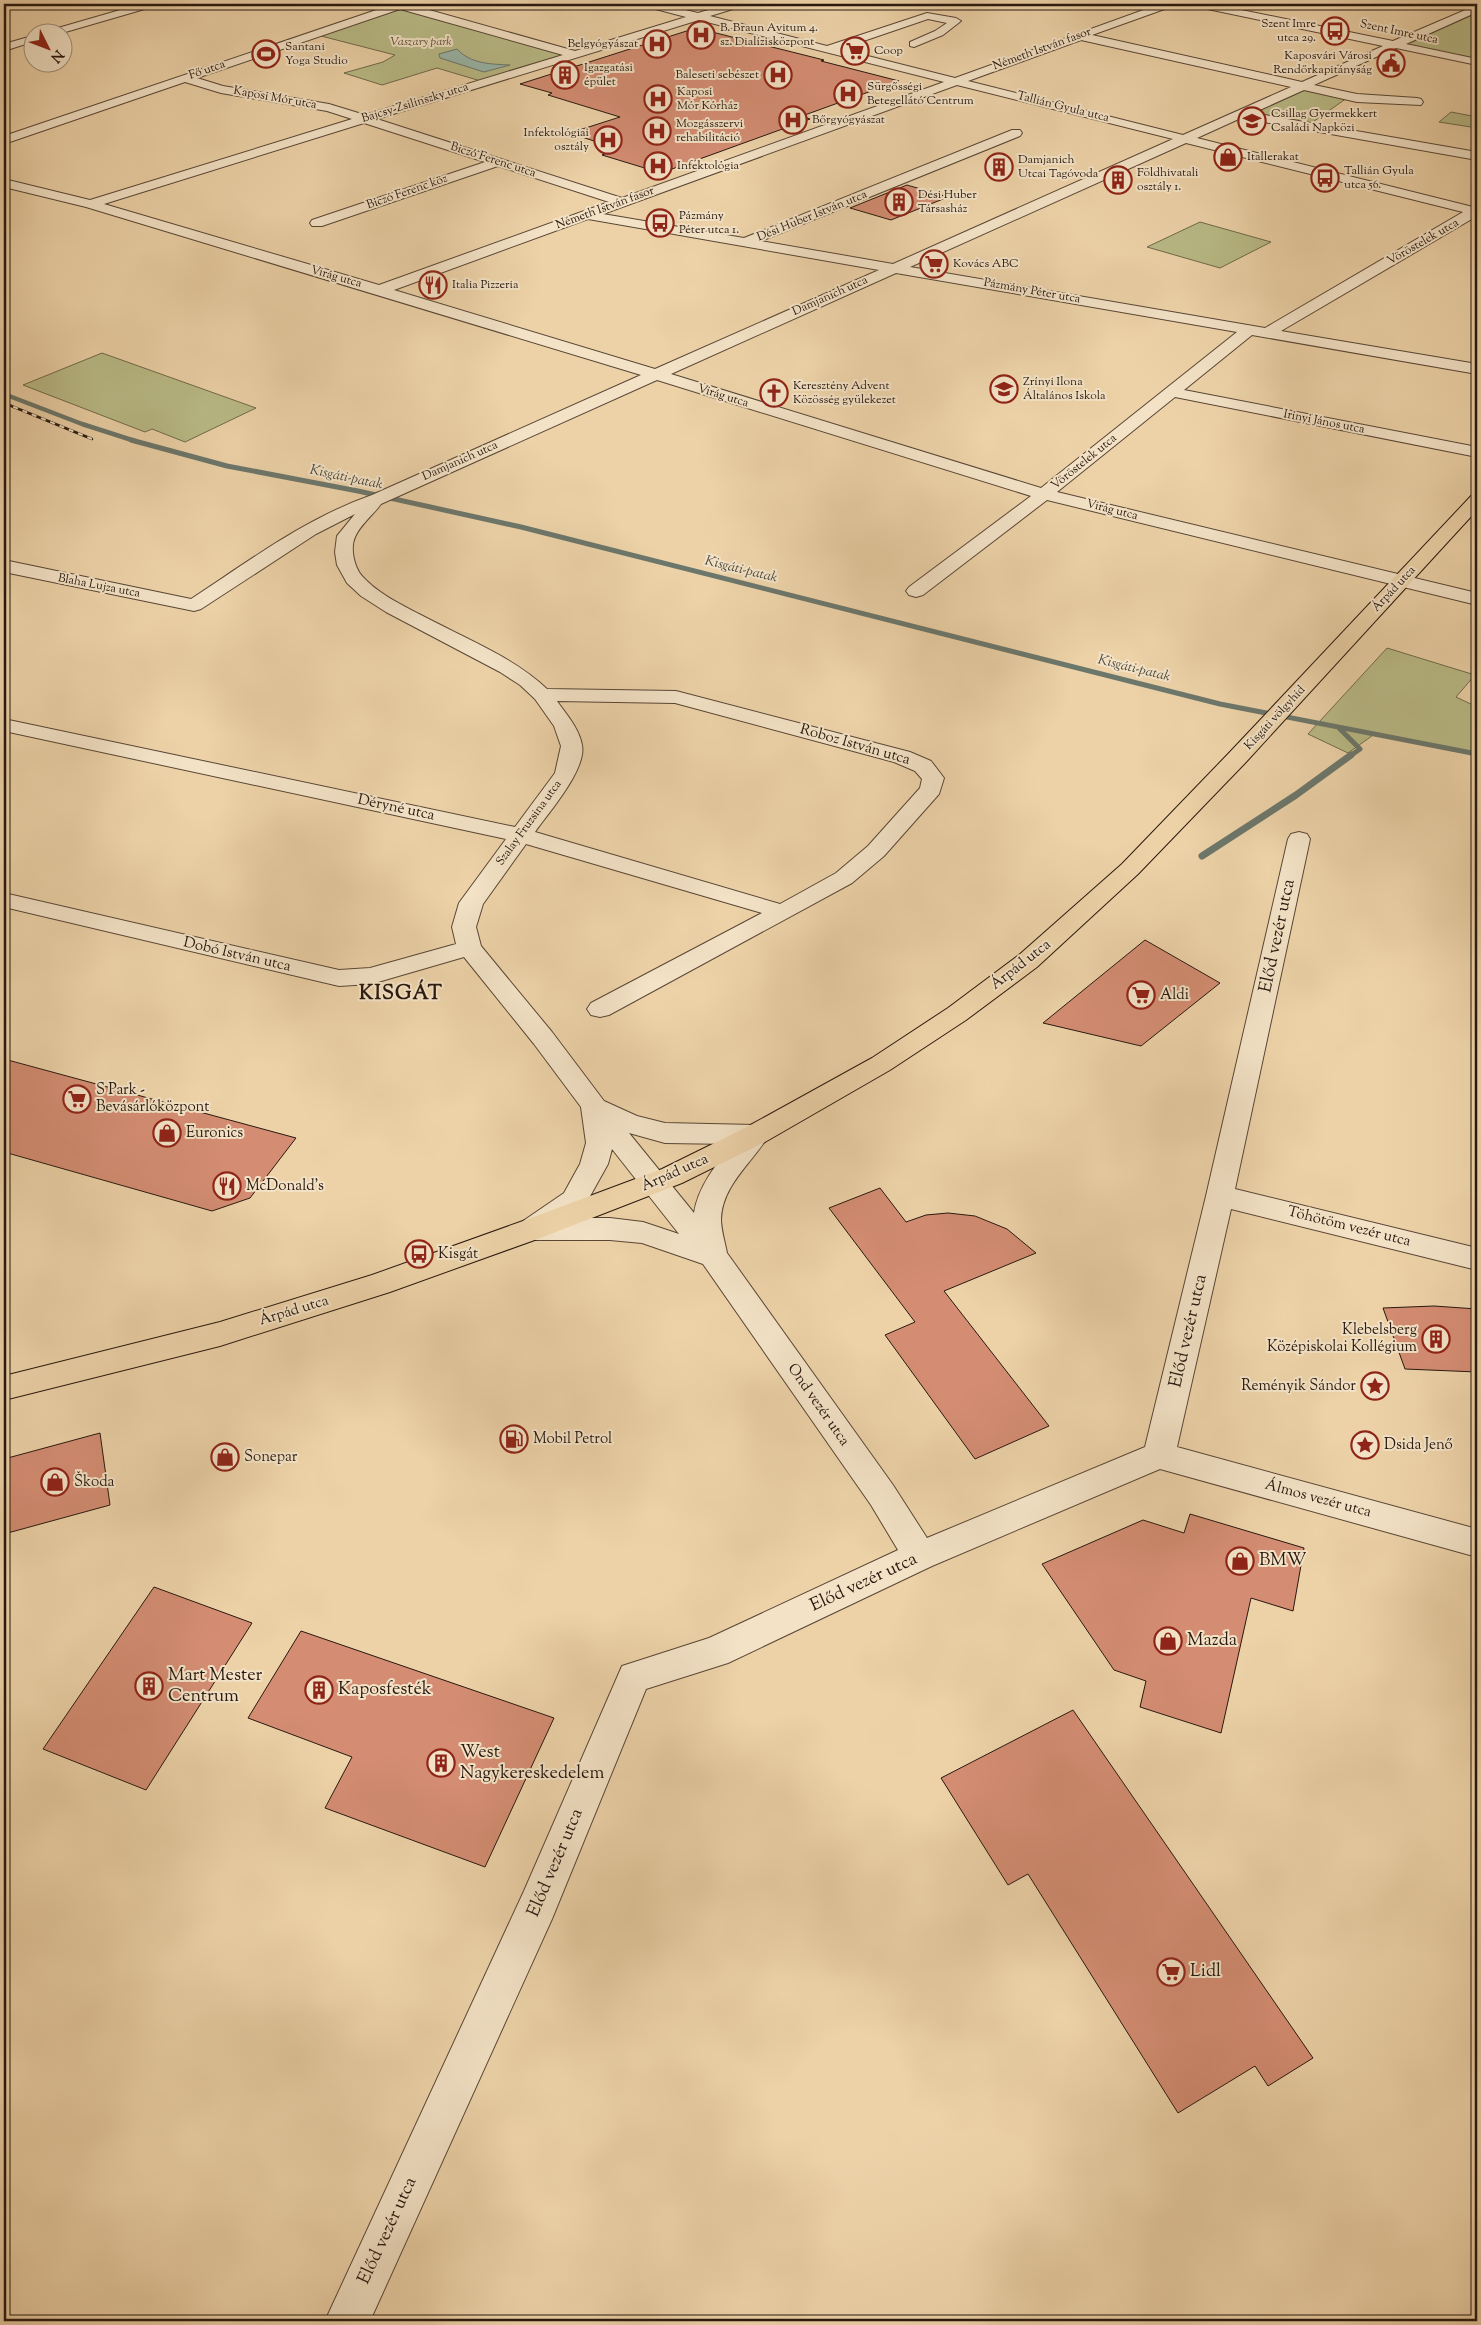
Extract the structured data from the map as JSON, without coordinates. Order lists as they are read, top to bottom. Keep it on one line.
{"streets":{"main road":["Árpád utca","Kisgáti völgyhíd"],"street":["Szent Imre utca","Németh István fasor","Fő utca","Kaposi Mór utca","Bajcsy-Zsilinszky utca","Tallián Gyula utca","Biczó Ferenc utca","Biczó Ferenc köz","Dési Huber István utca","Vöröstelek utca","Virág utca","Pázmány Péter utca","Damjanich utca","Irinyi János utca","Blaha Lujza utca","Roboz István utca","Déryné utca","Szalay Fruzsina utca","Előd vezér utca","Dobó István utca","Töhötöm vezér utca","Ond vezér utca","Álmos vezér utca"]},"crossings":[["Szent Imre utca","Damjanich utca"],["Németh István fasor","Tallián Gyula utca"],["Németh István fasor","Biczó Ferenc utca"],["Németh István fasor","Virág utca"],["Németh István fasor","Pázmány Péter utca"],["Fő utca","Kaposi Mór utca"],["Kaposi Mór utca","Bajcsy-Zsilinszky utca"],["Kaposi Mór utca","Biczó Ferenc utca"],["Bajcsy-Zsilinszky utca","Tallián Gyula utca"],["Bajcsy-Zsilinszky utca","Biczó Ferenc utca"],["Bajcsy-Zsilinszky utca","Virág utca"],["Tallián Gyula utca","Vöröstelek utca"],["Tallián Gyula utca","Damjanich utca"],["Biczó Ferenc utca","Biczó Ferenc köz"],["Dési Huber István utca","Pázmány Péter utca"],["Vöröstelek utca","Virág utca"],["Vöröstelek utca","Pázmány Péter utca"],["Vöröstelek utca","Irinyi János utca"],["Virág utca","Damjanich utca"],["Virág utca","Árpád utca"],["Pázmány Péter utca","Damjanich utca"],["Damjanich utca","Blaha Lujza utca"],["Árpád utca","Kisgáti völgyhíd"],["Árpád utca","Szalay Fruzsina utca"],["Árpád utca","Ond vezér utca"],["Roboz István utca","Déryné utca"],["Roboz István utca","Szalay Fruzsina utca"],["Déryné utca","Szalay Fruzsina utca"],["Szalay Fruzsina utca","Dobó István utca"],["Szalay Fruzsina utca","Ond vezér utca"],["Előd vezér utca","Töhötöm vezér utca"],["Előd vezér utca","Ond vezér utca"],["Előd vezér utca","Álmos vezér utca"]],"districts":["KISGÁT"],"water":["Kisgáti-patak"],"parks":["Vaszary park"],"places":{"bus stop":["Szent Imre utca 29.","Tallián Gyula utca 56.","Pázmány Péter utca 1.","Kisgát"],"hospital":["B. Braun Avitum 4. sz. Dialízisközpont","Belgyógyászat","Baleseti sebészet","Sürgősségi Betegellátó Centrum","Kaposi Mór Kórház","Bőrgyógyászat","Mozgásszervi rehabilitáció","Infektológiai osztály","Infektológia"],"supermarket":["Coop","Kovács ABC","Aldi","S Park - Bevásárlóközpont","Lidl"],"sports":["Santani Yoga Studio"],"public building":["Kaposvári Városi Rendőrkapitányság"],"building":["Igazgatási épület","Damjanich Utcai Tagóvoda","Földhivatali osztály 1.","Dési Huber Társasház","Klebelsberg Középiskolai Kollégium","Mart Mester Centrum","Kaposfesték","West Nagykereskedelem"],"school or university":["Csillag Gyermekkert Családi Napközi","Zrínyi Ilona Általános Iskola"],"shop":["Itallerakat","Euronics","Sonepar","Škoda","BMW","Mazda"],"restaurant":["Italia Pizzeria","McDonald's"],"church":["Keresztény Advent Közösség gyülekezet"],"place":["Reményik Sándor","Dsida Jenő"],"fuel station":["Mobil Petrol"]},"north":"bottom right"}
